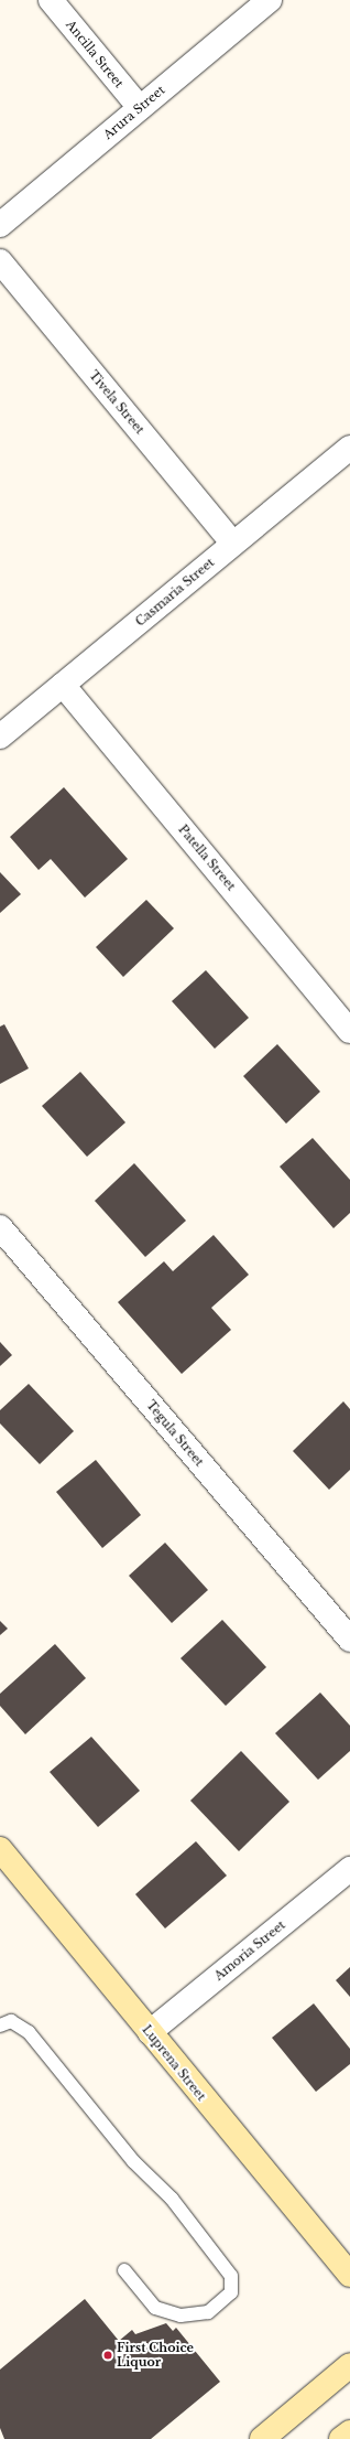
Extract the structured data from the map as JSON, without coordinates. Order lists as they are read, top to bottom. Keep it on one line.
{"streets":{"street":["Ancilla Street","Arura Street","Tivela Street","Casmaria Street","Patella Street","Tegula Street","Amoria Street","Luprena Street"]},"crossings":[["Ancilla Street","Arura Street"],["Tivela Street","Casmaria Street"],["Casmaria Street","Patella Street"],["Amoria Street","Luprena Street"]],"places":["First Choice Liquor"]}
